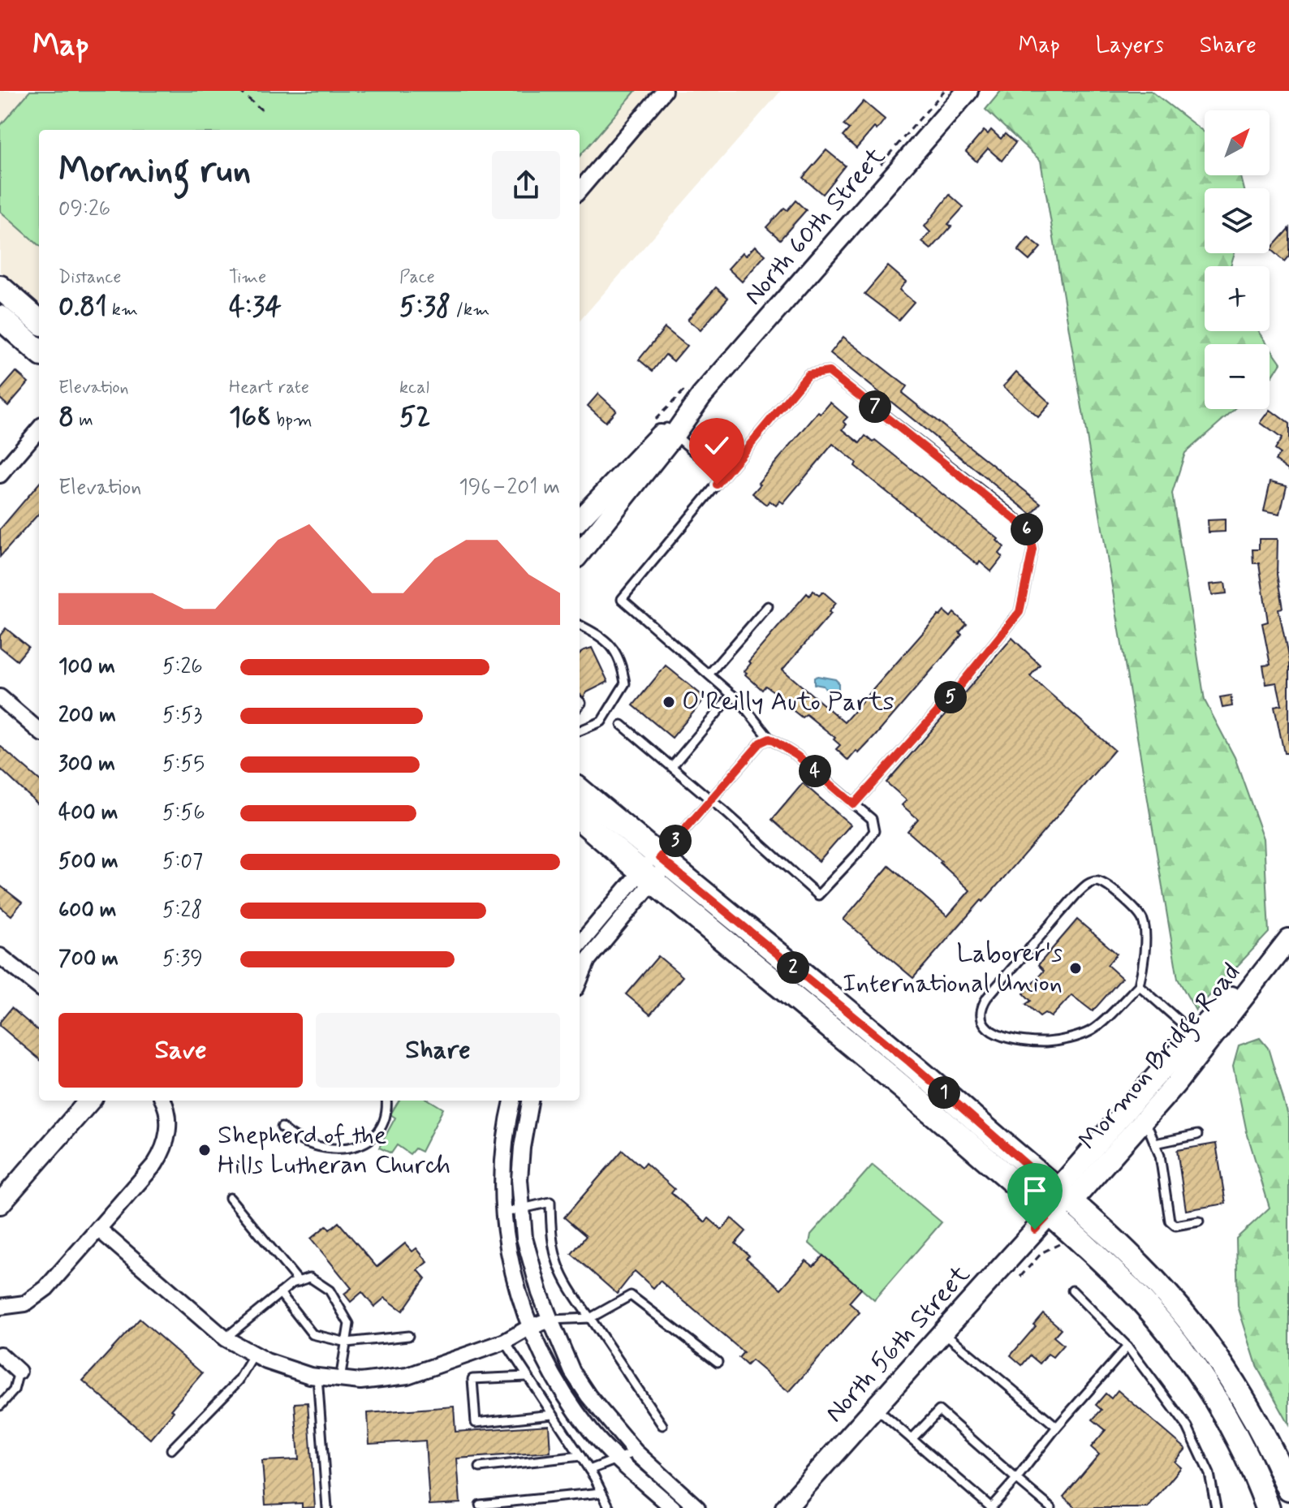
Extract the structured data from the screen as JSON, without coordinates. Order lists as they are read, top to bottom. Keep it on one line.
{"streets":{"main road":["North 60th Street","Mormon Bridge Road","North 56th Street"]},"crossings":[["Mormon Bridge Road","North 56th Street"]],"places":["O'Reilly Auto Parts","Laborer's International Union","Shepherd of the Hills Lutheran Church"],"north":"top right","page":{"header":"Map","nav":["Map","Layers","Share"],"map_buttons":["+","−"],"heading":["Morning run","09:26"],"stats":[["Distance","0.81 km"],["Time","4:34"],["Pace","5:38 /km"],["Elevation","8 m"],["Heart rate","168 bpm"],["kcal","52"]],"pins":["7","6","5","4","3","2","1"],"chart":["Elevation","196–201 m"],"list":[{"name":"100 m","note":"5:26"},{"name":"200 m","note":"5:53"},{"name":"300 m","note":"5:55"},{"name":"400 m","note":"5:56"},{"name":"500 m","note":"5:07"},{"name":"600 m","note":"5:28"},{"name":"700 m","note":"5:39"}],"buttons":["Save","Share"]}}
